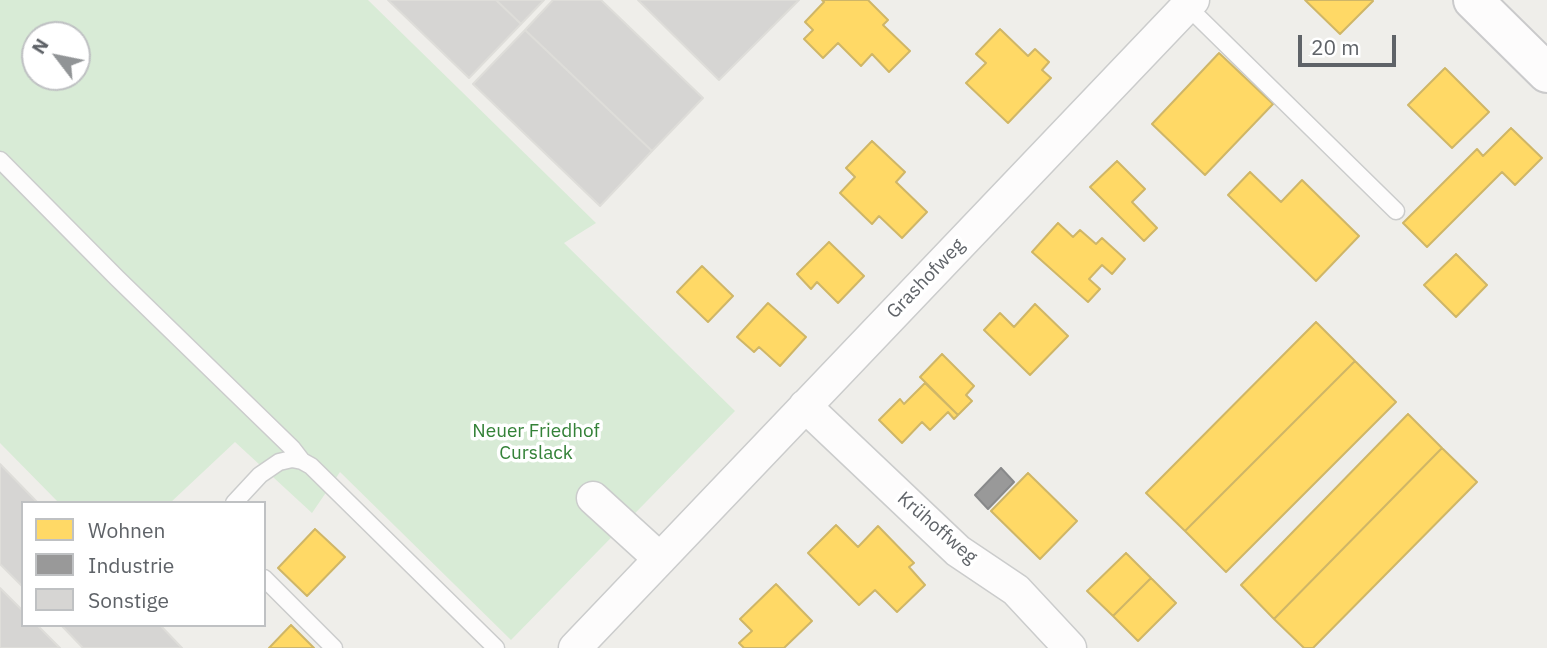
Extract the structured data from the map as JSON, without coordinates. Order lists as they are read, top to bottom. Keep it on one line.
{"streets":{"street":["Grashofweg","Krühoffweg"]},"crossings":[["Grashofweg","Krühoffweg"]],"parks":["Neuer Friedhof Curslack"],"legend":["Wohnen","Industrie","Sonstige"],"scale_bar":"20 m","north":"top left"}
